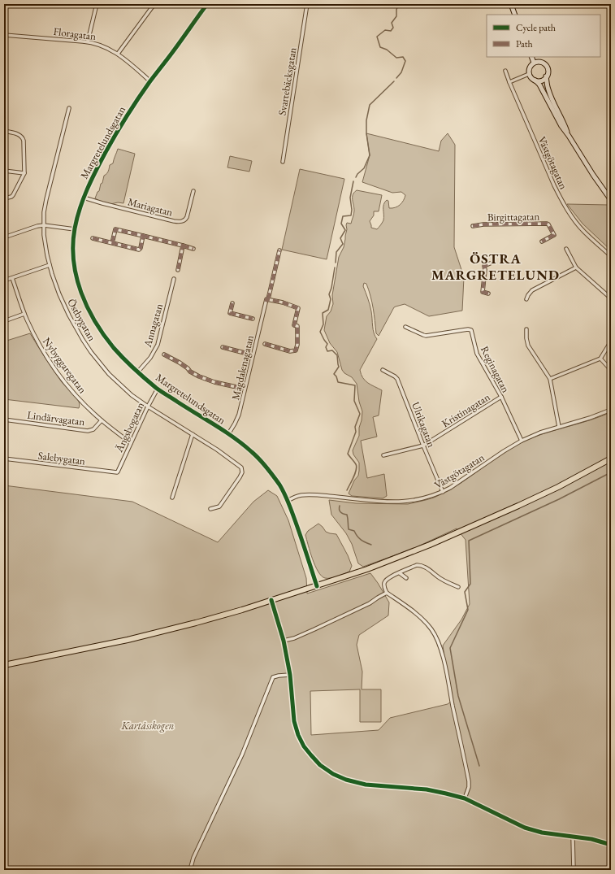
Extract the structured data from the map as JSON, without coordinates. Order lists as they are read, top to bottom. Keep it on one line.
{"streets":{"street":["Floragatan","Svartebäcksgatan","Margretelundsgatan","Västgötagatan","Mariagatan","Birgittagatan","Östbygatan","Annagatan","Nybyggaregatan","Magdalenagatan","Reginagatan","Kristinagatan","Lindärvagatan","Ulrikagatan","Ängsbogatan","Salebygatan"]},"crossings":[["Floragatan","Margretelundsgatan"],["Margretelundsgatan","Västgötagatan"],["Margretelundsgatan","Mariagatan"],["Margretelundsgatan","Annagatan"],["Margretelundsgatan","Magdalenagatan"],["Margretelundsgatan","Ängsbogatan"],["Västgötagatan","Reginagatan"],["Västgötagatan","Ulrikagatan"],["Östbygatan","Ängsbogatan"],["Nybyggaregatan","Lindärvagatan"],["Nybyggaregatan","Ängsbogatan"],["Reginagatan","Kristinagatan"],["Kristinagatan","Ulrikagatan"],["Ängsbogatan","Salebygatan"]],"districts":["ÖSTRA MARGRETELUND"],"parks":["Kartåsskogen"],"legend":["Cycle path","Path"]}
